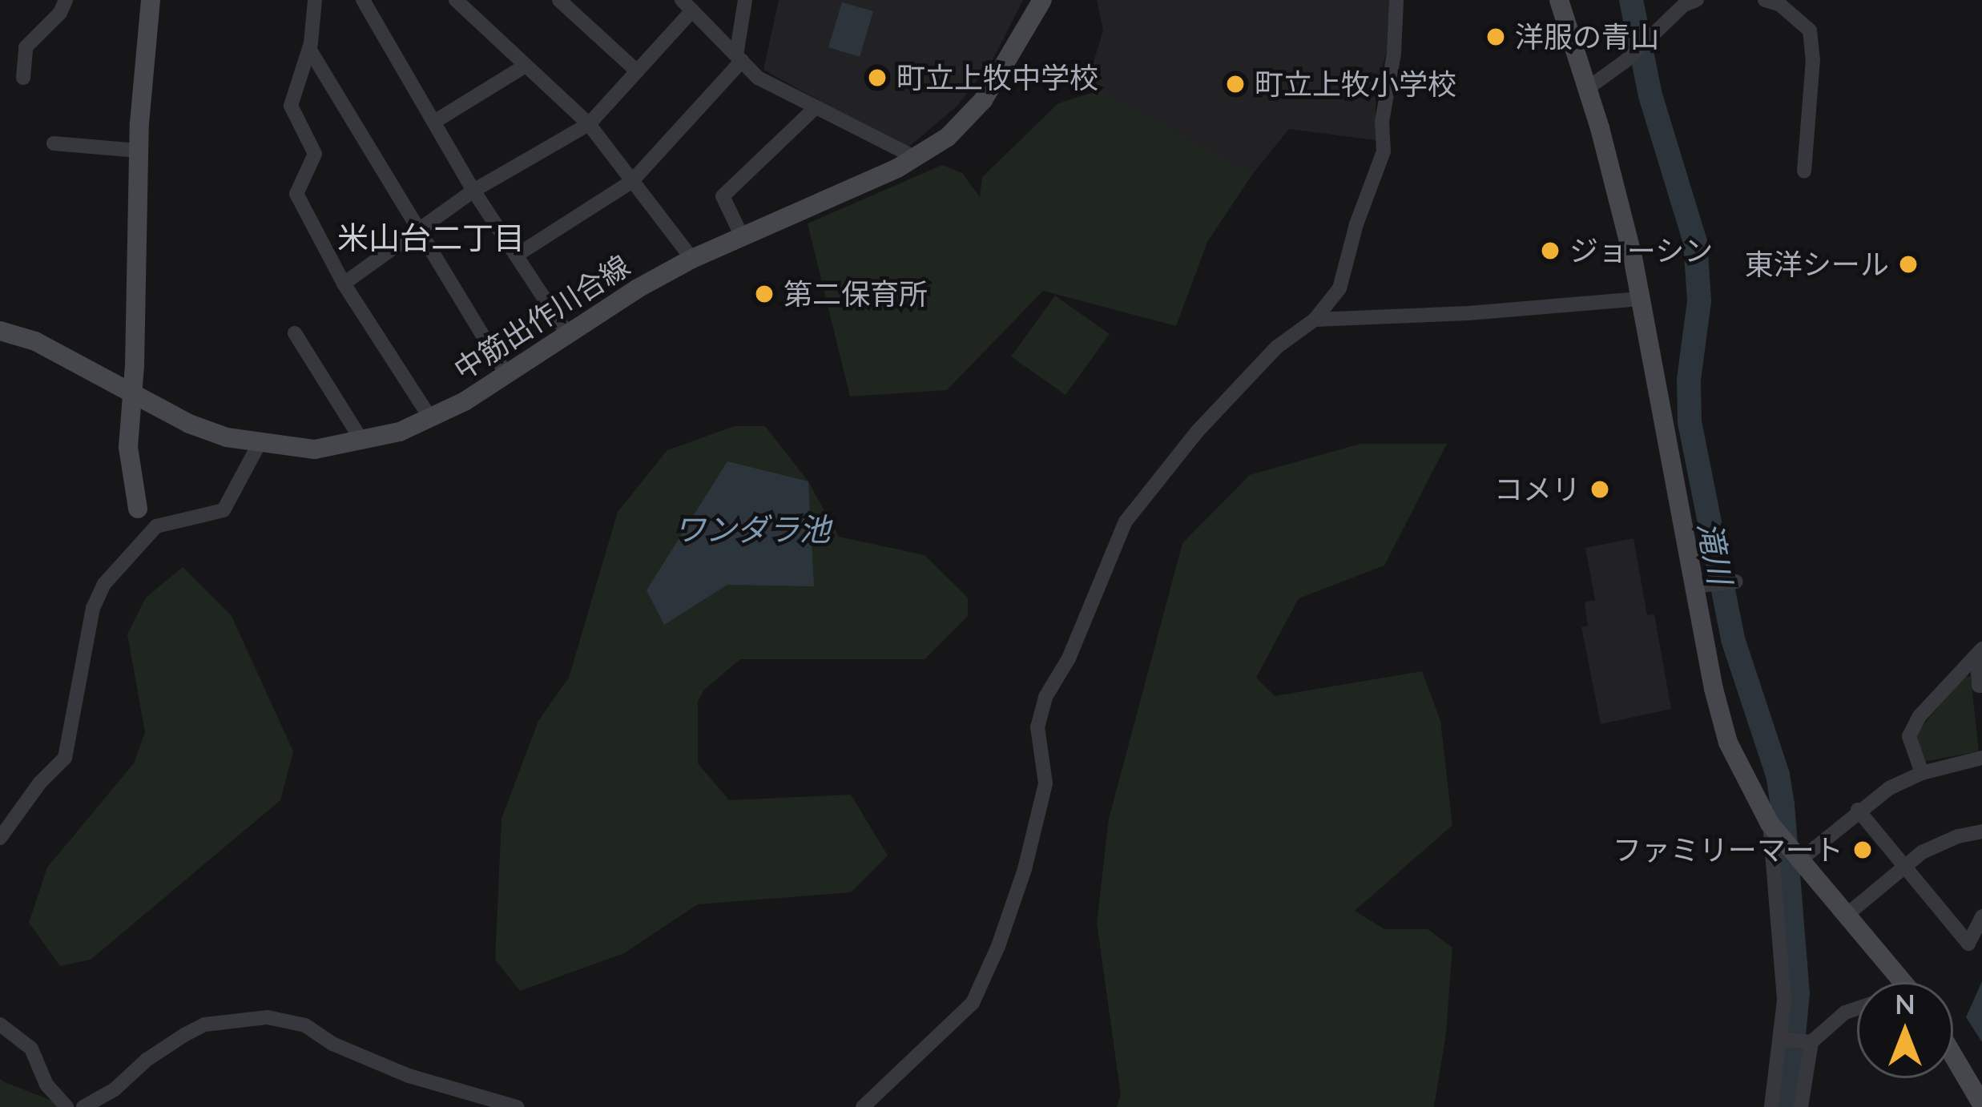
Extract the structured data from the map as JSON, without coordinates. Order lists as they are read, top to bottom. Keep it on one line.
{"streets":{"street":["中筋出作川合線"]},"districts":["米山台二丁目"],"water":["ワンダラ池","滝川"],"places":["洋服の青山","町立上牧中学校","町立上牧小学校","ジョーシン","東洋シール","第二保育所","コメリ","ファミリーマート"],"north":"top"}
